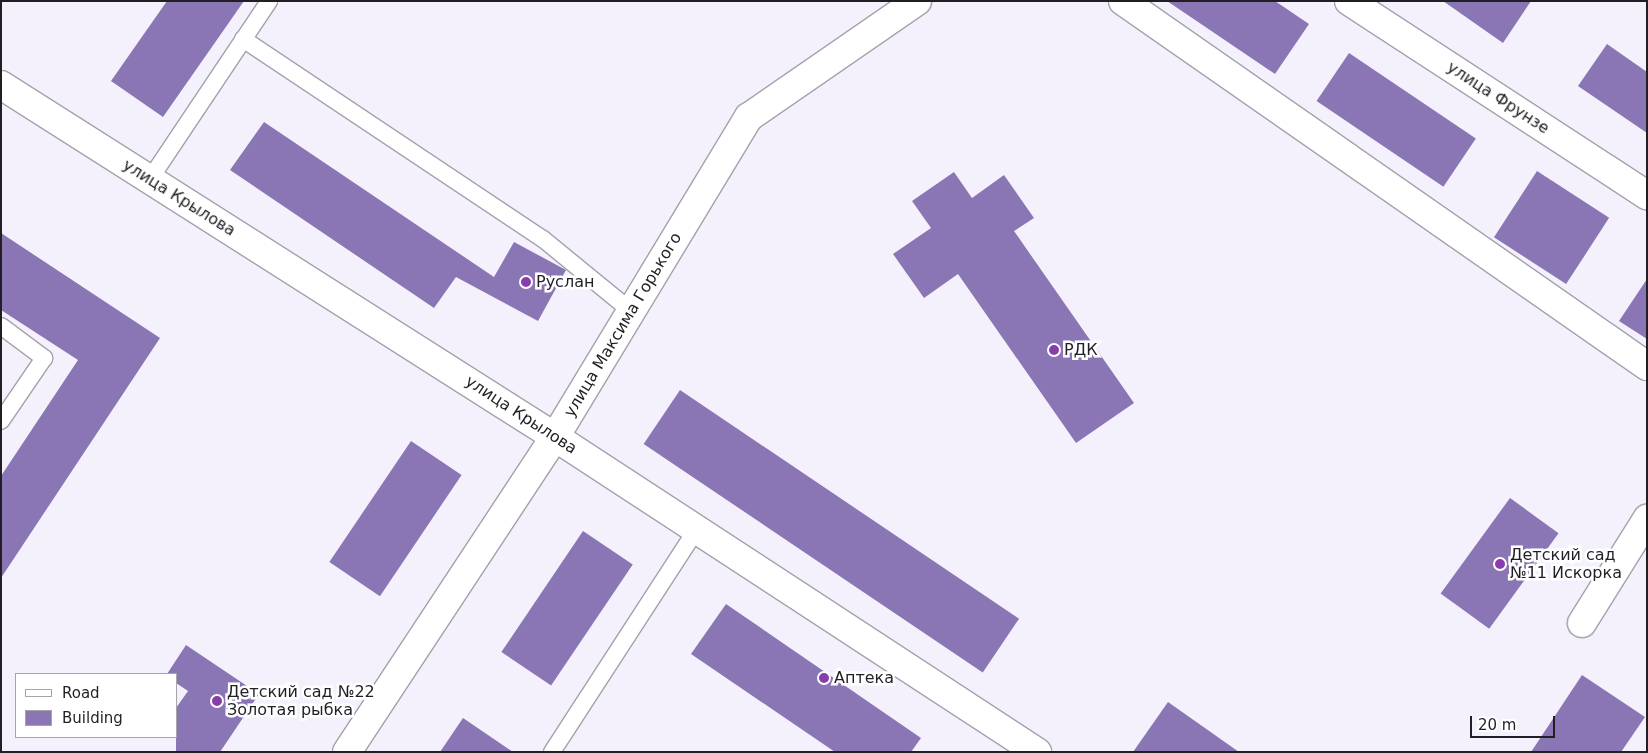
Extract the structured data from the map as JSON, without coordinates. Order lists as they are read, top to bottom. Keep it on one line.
{"streets":{"street":["улица Фрунзе","улица Крылова","улица Максима Горького"]},"crossings":[["улица Крылова","улица Максима Горького"]],"places":["Руслан","РДК","Детский сад №11 Искорка","Аптека","Детский сад №22 Золотая рыбка"],"legend":["Road","Building"],"scale_bar":"20 m"}
